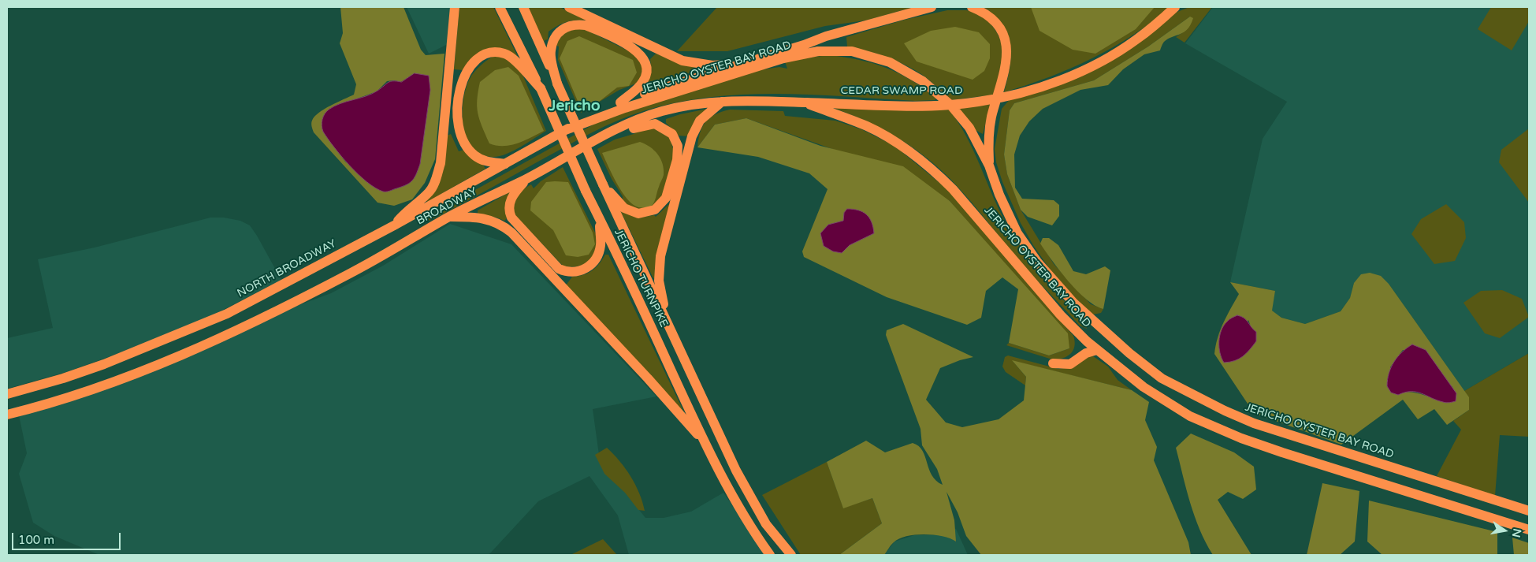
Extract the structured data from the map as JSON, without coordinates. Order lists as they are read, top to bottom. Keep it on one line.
{"streets":{"main road":["JERICHO OYSTER BAY ROAD","CEDAR SWAMP ROAD","BROADWAY","NORTH BROADWAY","JERICHO TURNPIKE"]},"crossings":[["JERICHO OYSTER BAY ROAD","CEDAR SWAMP ROAD"],["JERICHO OYSTER BAY ROAD","NORTH BROADWAY"],["CEDAR SWAMP ROAD","BROADWAY"]],"districts":["Jericho"],"scale_bar":"100 m","north":"right"}
